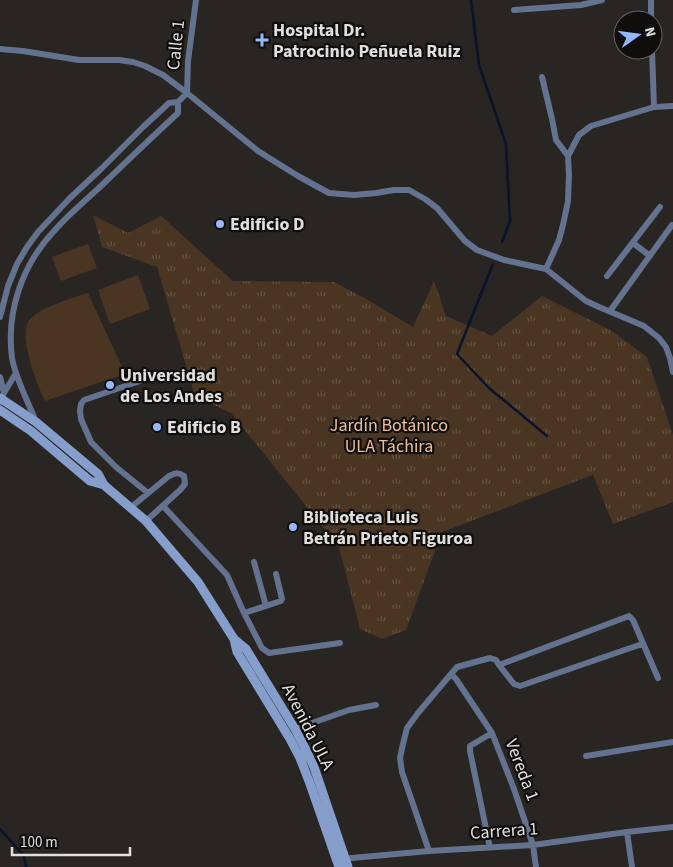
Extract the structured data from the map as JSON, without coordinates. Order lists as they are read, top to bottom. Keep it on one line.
{"streets":{"street":["Calle 1","Avenida ULA","Vereda 1","Carrera 1"]},"crossings":[["Avenida ULA","Carrera 1"],["Vereda 1","Carrera 1"]],"parks":["Jardín Botánico ULA Táchira"],"places":{"health":["Hospital Dr. Patrocinio Peñuela Ruiz"],"other":["Edificio D","Universidad de Los Andes","Edificio B","Biblioteca Luis Betrán Prieto Figuroa"]},"scale_bar":"100 m","north":"right"}
